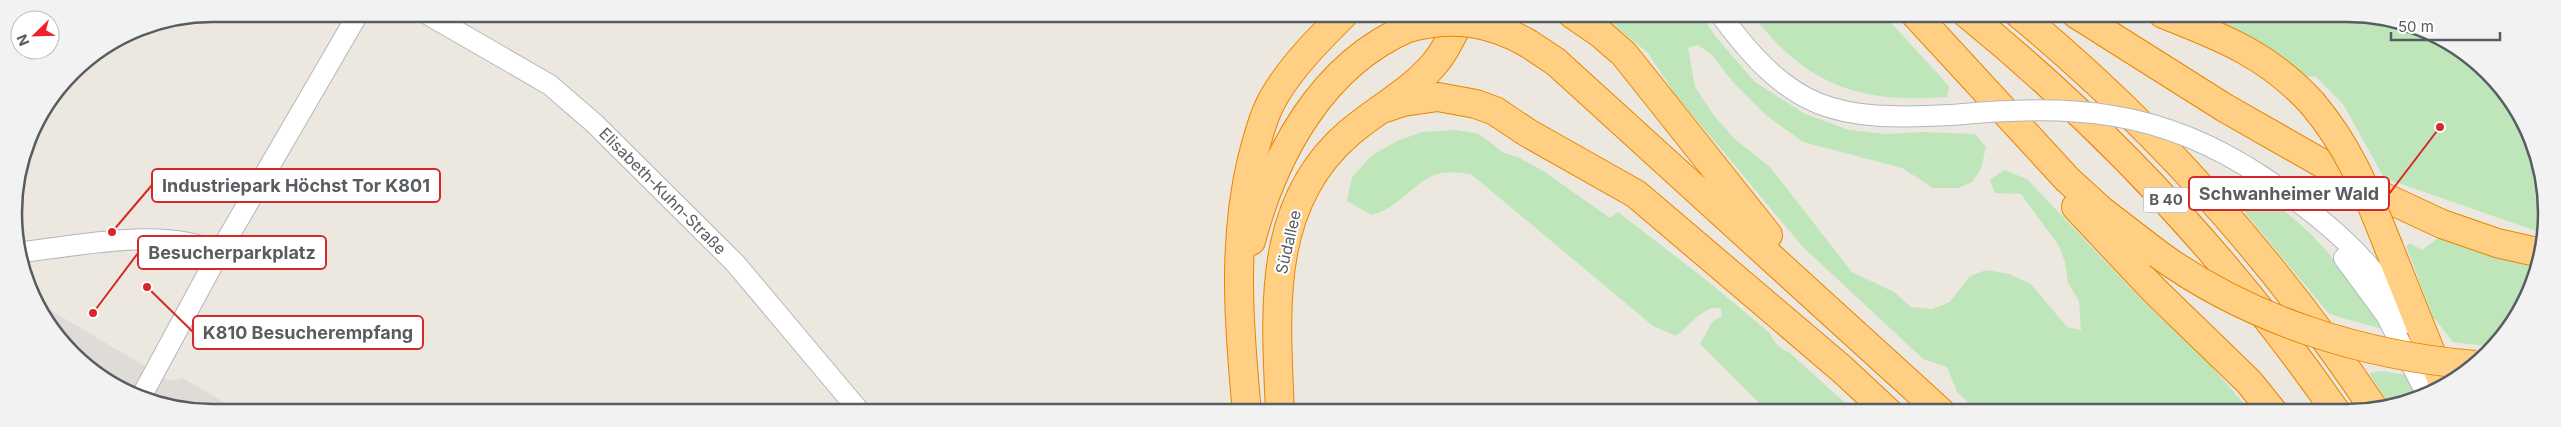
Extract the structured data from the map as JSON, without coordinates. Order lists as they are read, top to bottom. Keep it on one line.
{"streets":{"highway":["B 40","Südallee"],"street":["Elisabeth-Kuhn-Straße"]},"places":["Schwanheimer Wald","Industriepark Höchst Tor K801","K810 Besucherempfang","Besucherparkplatz"],"scale_bar":"50 m","north":"bottom left"}
